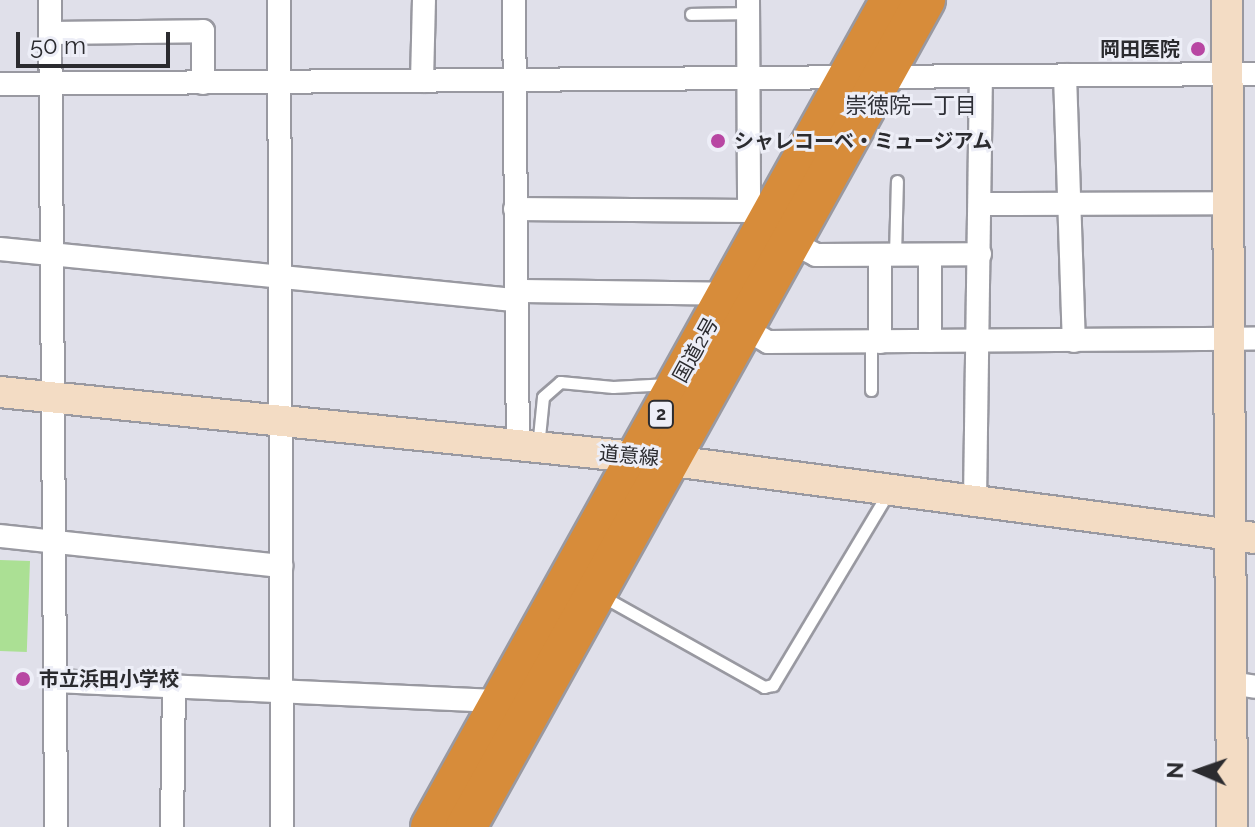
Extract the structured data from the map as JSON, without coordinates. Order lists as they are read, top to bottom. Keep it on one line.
{"streets":{"highway":["国道2号","2"],"street":["道意線"]},"crossings":[["国道2号","道意線"]],"districts":["崇徳院一丁目"],"places":["岡田医院","シャレコーベ・ミュージアム","市立浜田小学校"],"scale_bar":"50 m","north":"left"}
